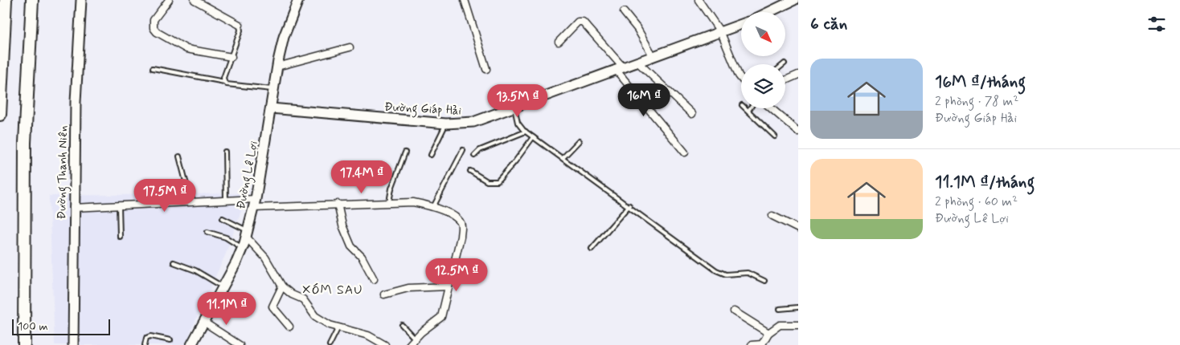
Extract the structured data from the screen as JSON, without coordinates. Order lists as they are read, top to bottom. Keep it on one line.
{"streets":{"street":["Đường Giáp Hải","Đường Thanh Niên","Đường Lê Lợi"]},"crossings":[["Đường Giáp Hải","Đường Lê Lợi"]],"districts":["XÓM SAU"],"scale_bar":"100 m","north":"bottom right","page":{"heading":"6 căn","list":[{"name":"16M ₫/tháng","note":"2 phòng · 78 m² · Đường Giáp Hải"},{"name":"11.1M ₫/tháng","note":"2 phòng · 60 m² · Đường Lê Lợi"}],"price":["16M ₫","13.5M ₫","17.4M ₫","17.5M ₫","12.5M ₫","11.1M ₫"],"scale":"100 m"}}
